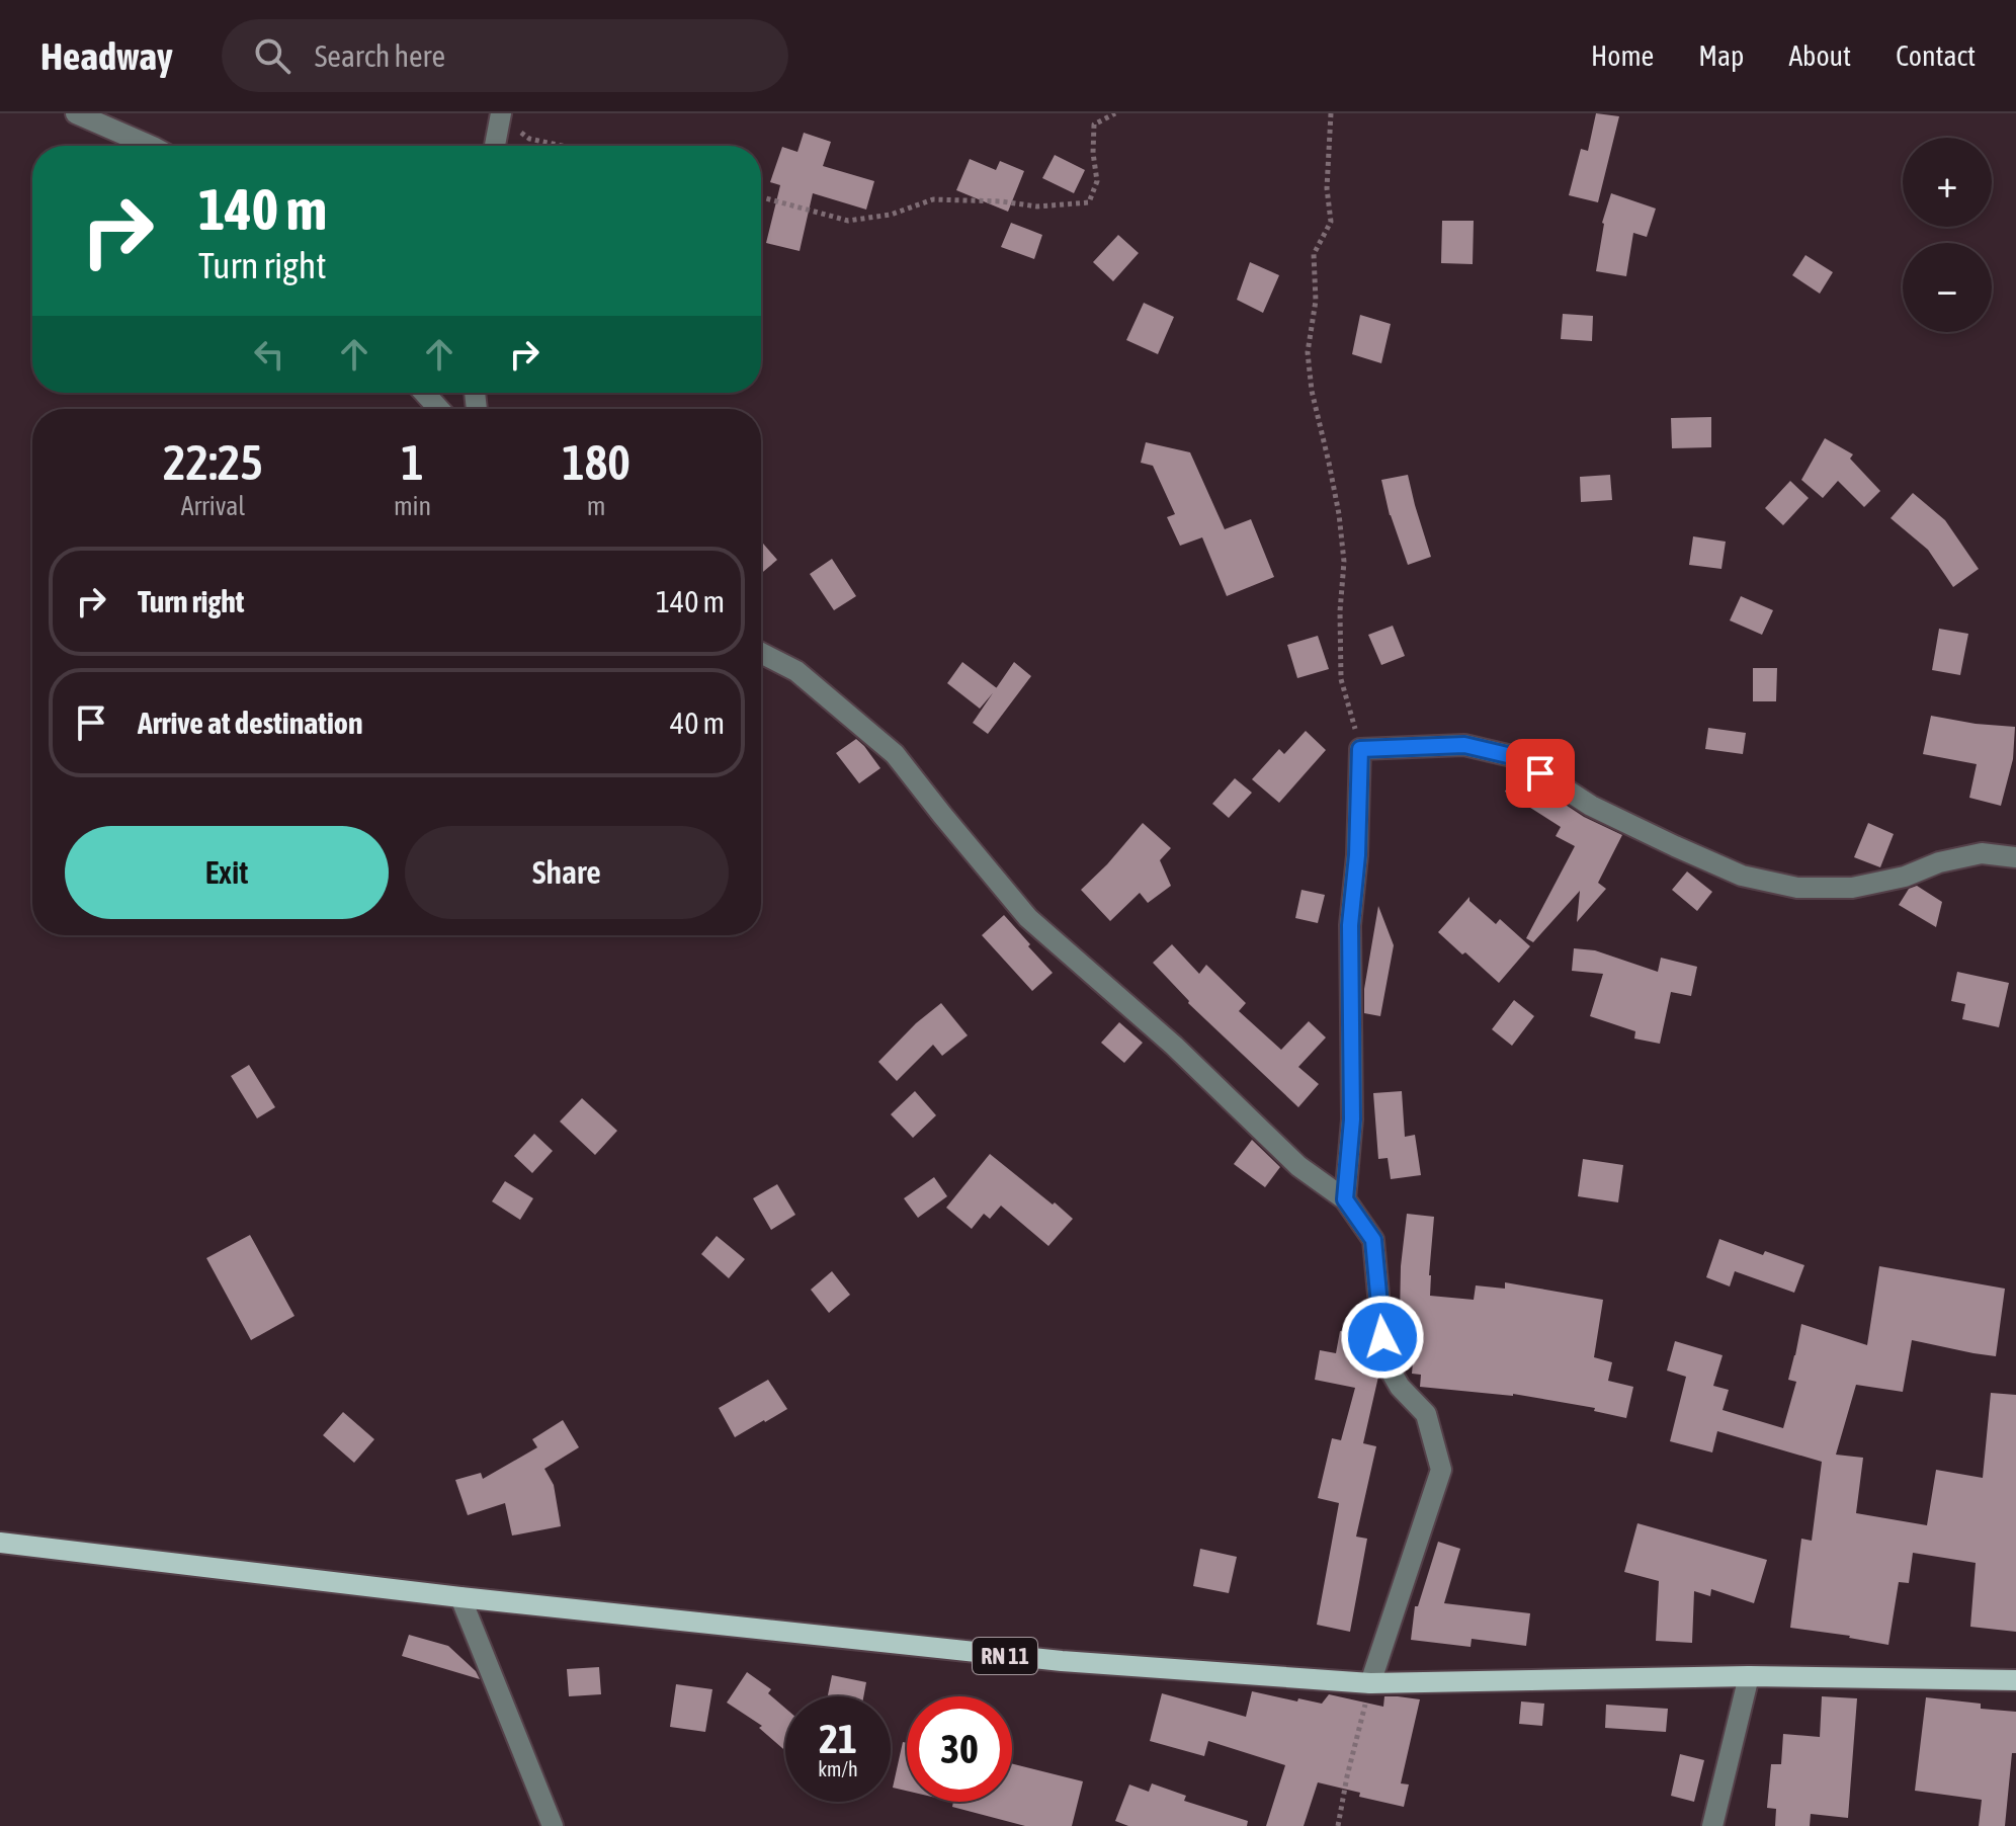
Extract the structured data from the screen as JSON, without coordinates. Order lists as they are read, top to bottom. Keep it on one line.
{"streets":{"main road":["RN 11"]},"page":{"header":"Headway","search":"Search here","nav":["Home","Map","About","Contact"],"map_buttons":["+","−"],"turn":["140 m","Turn right"],"eta":["22:25","Arrival","1","min","180","m"],"list":[{"name":"Turn right","value":"140 m"},{"name":"Arrive at destination","value":"40 m"}],"buttons":["Exit","Share"],"speed":"21 km/h","limit":"30"}}
